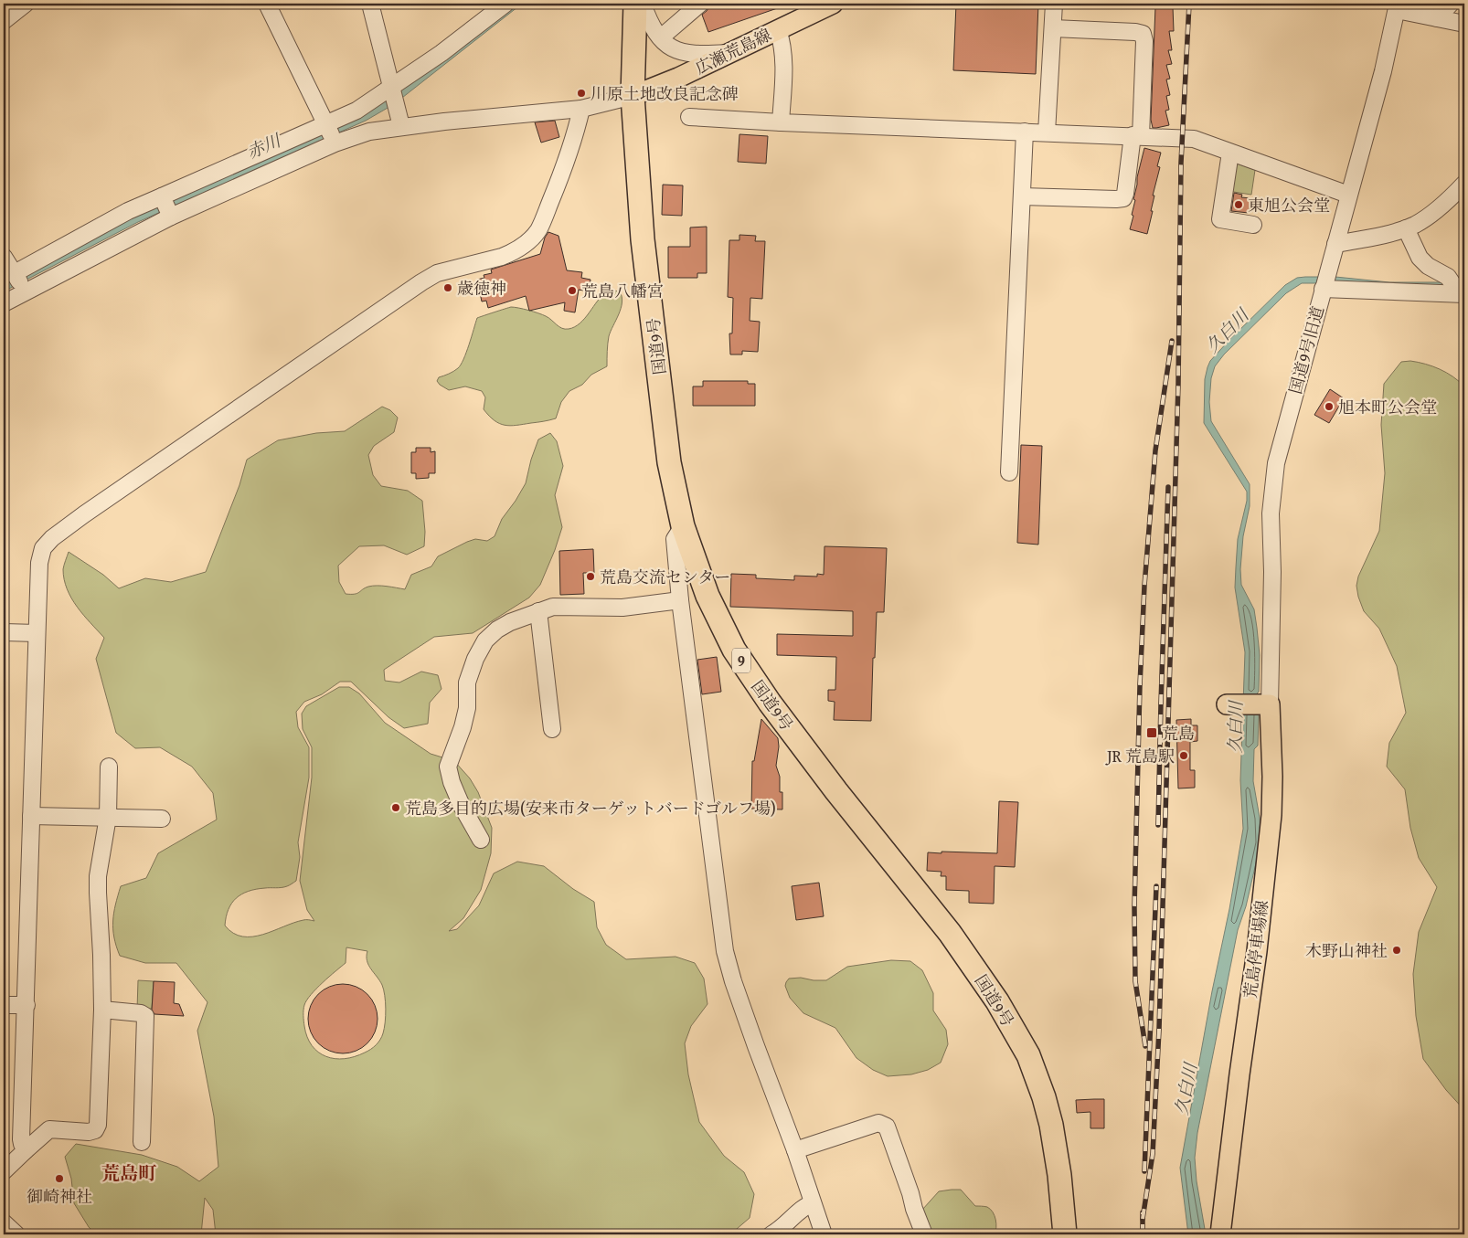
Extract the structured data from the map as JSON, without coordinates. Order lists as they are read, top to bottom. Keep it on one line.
{"streets":{"highway":["国道9号","9"],"main road":["広瀬荒島線","荒島停車場線"],"street":["国道9号旧道"]},"crossings":[["広瀬荒島線","国道9号"],["国道9号旧道","荒島停車場線"]],"districts":["荒島町"],"water":["赤川","久白川"],"places":{"other":["川原土地改良記念碑","東旭公会堂","歳徳神","荒島八幡宮","旭本町公会堂","荒島交流センター","JR 荒島駅","荒島多目的広場(安来市ターゲットバードゴルフ場)","木野山神社","御崎神社"],"transit":["荒島"]}}
